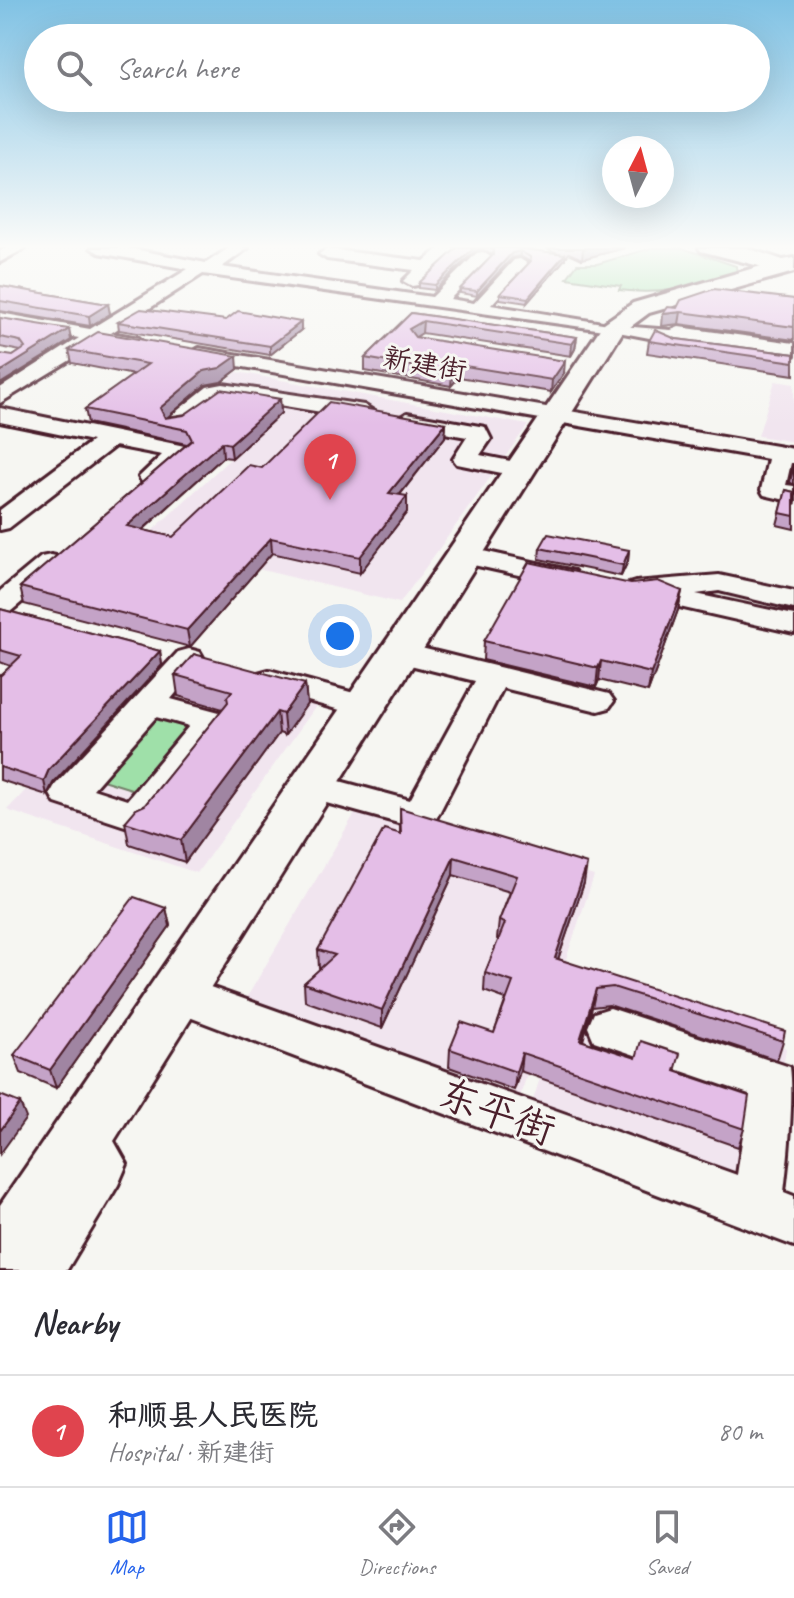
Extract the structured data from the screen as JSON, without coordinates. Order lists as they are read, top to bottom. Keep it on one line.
{"streets":{"street":["新建街","东平街"]},"north":"top","page":{"search":"Search here","pins":"1","heading":"Nearby","list":[{"mark":"1","name":"和顺县人民医院","note":"Hospital · 新建街","value":"80 m"}],"nav":["Map","Directions","Saved"]}}
